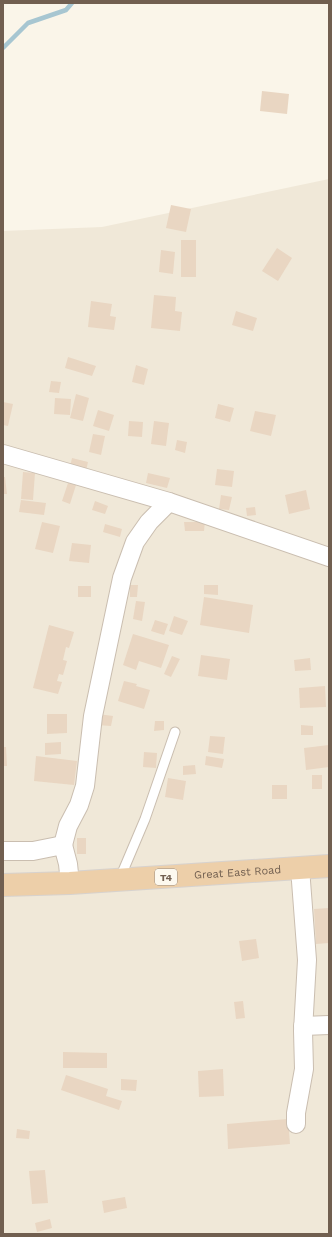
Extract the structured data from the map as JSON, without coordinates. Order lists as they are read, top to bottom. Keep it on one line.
{"streets":{"highway":["Great East Road","T4"]}}
